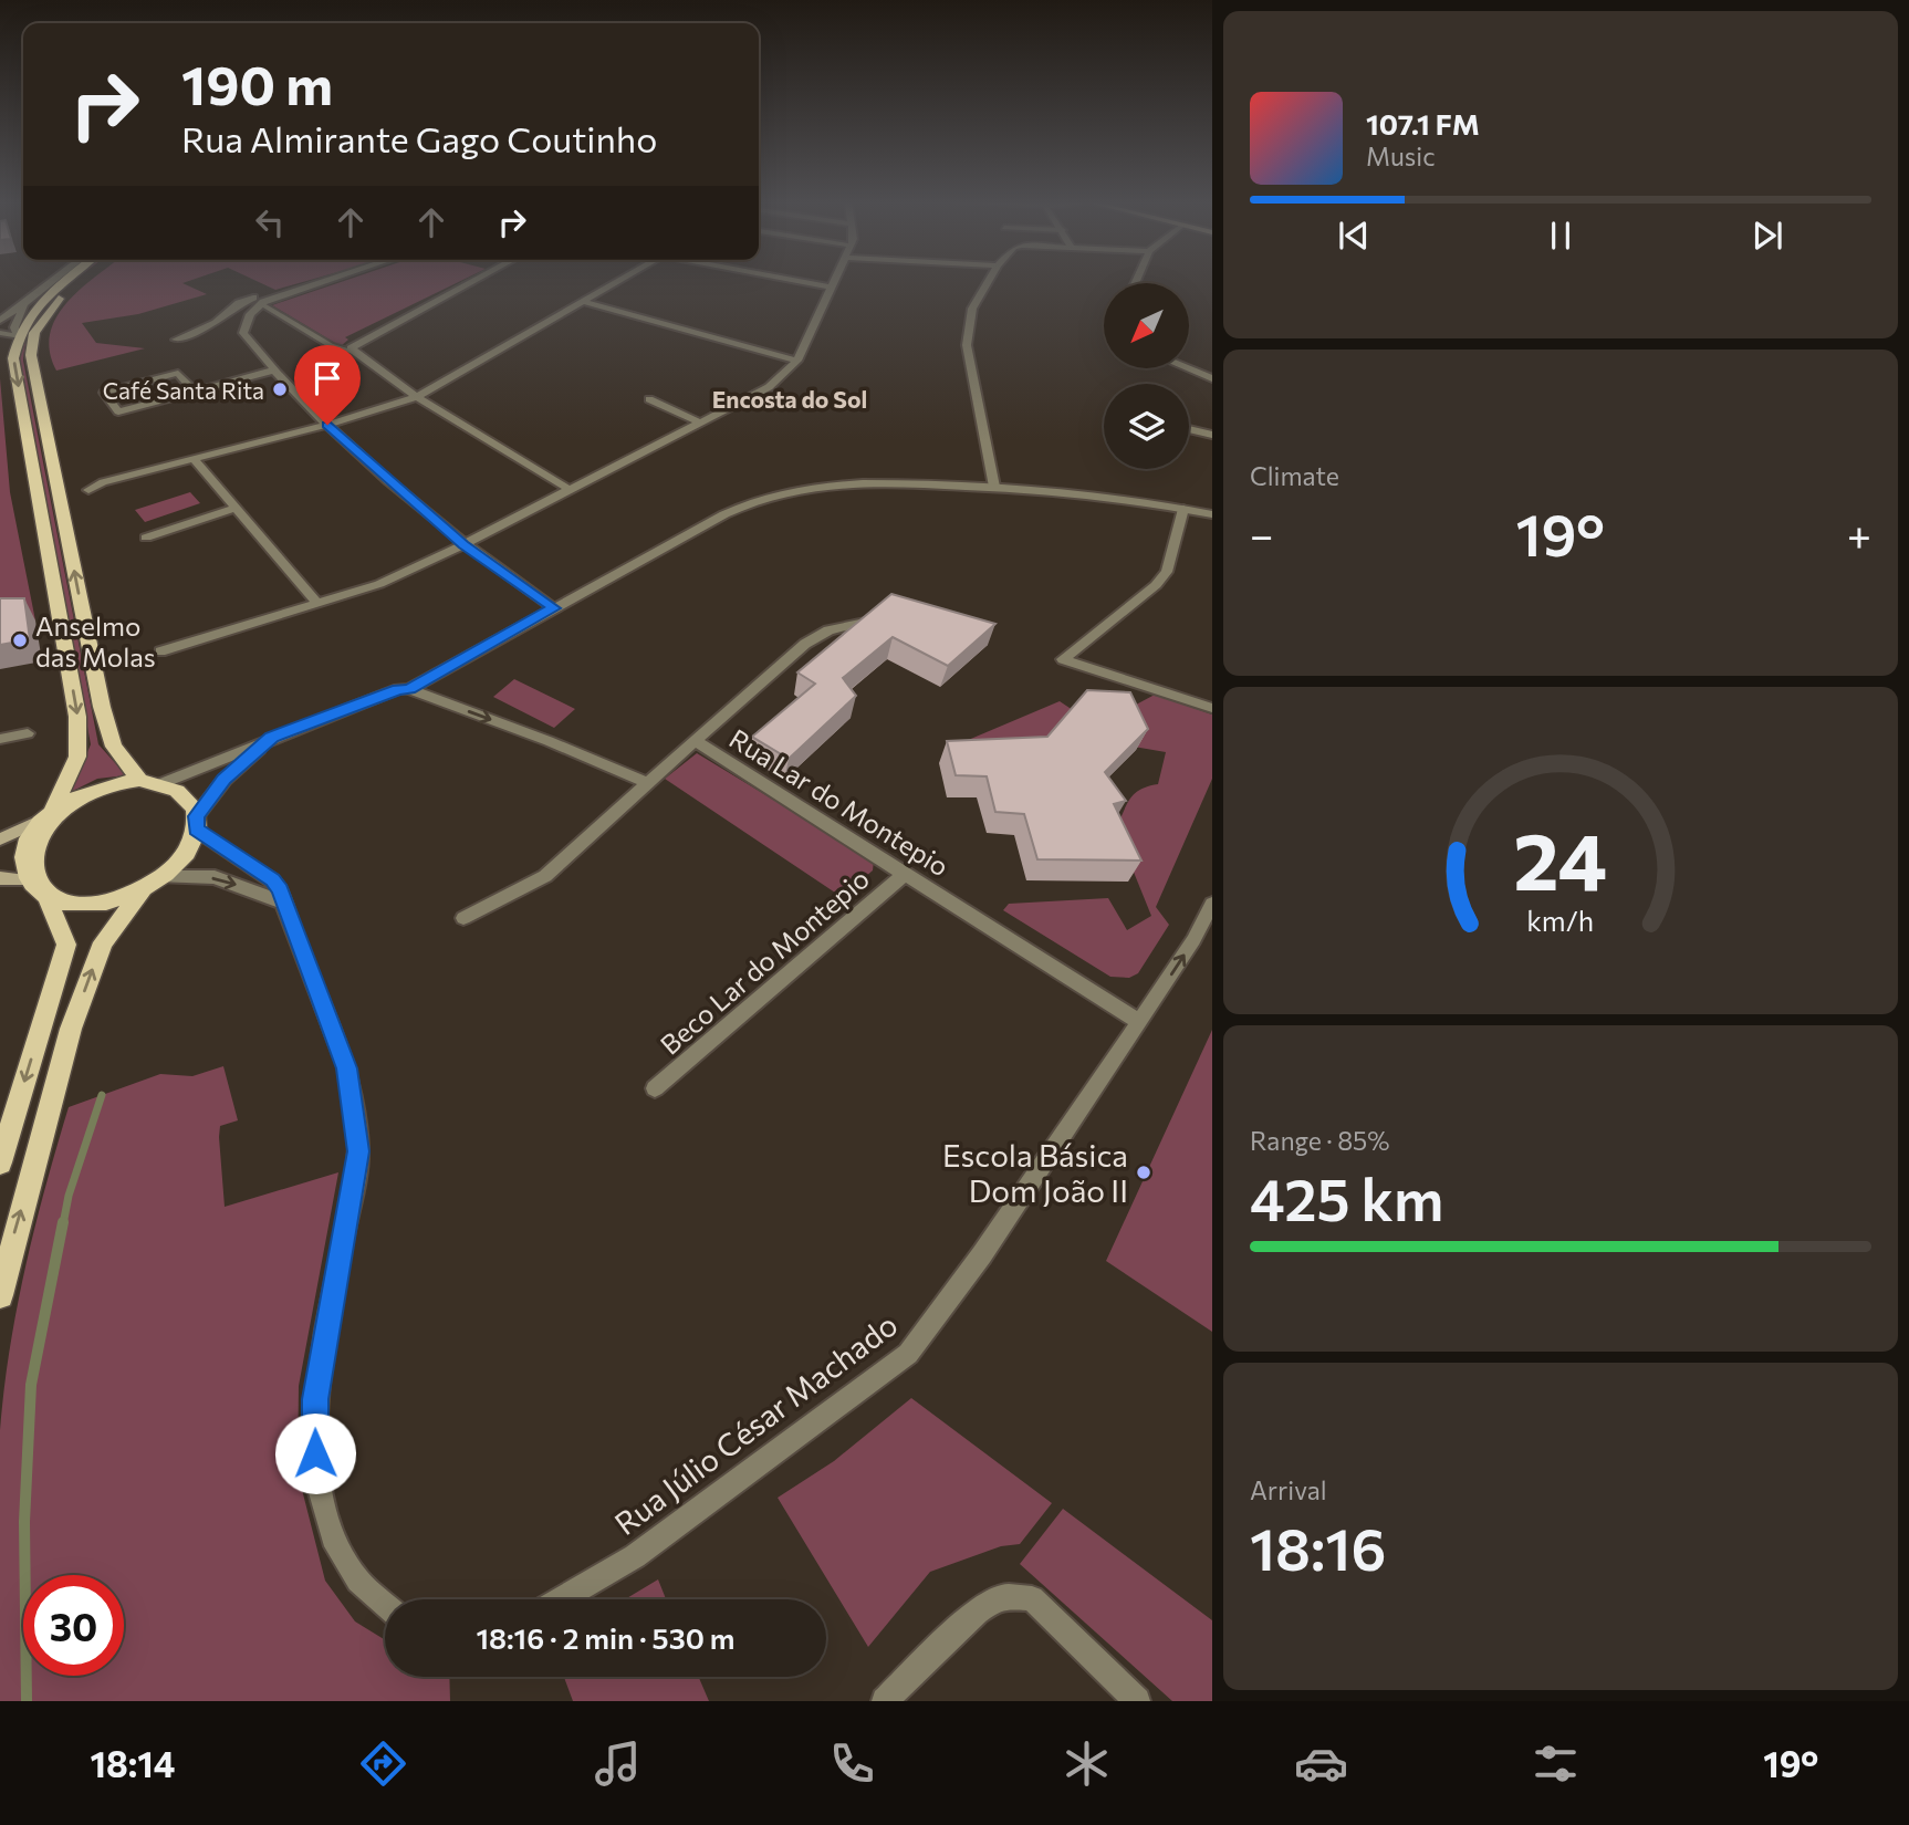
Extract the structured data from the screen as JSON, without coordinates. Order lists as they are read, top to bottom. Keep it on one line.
{"streets":{"street":["Rua Lar do Montepio","Beco Lar do Montepio","Rua Júlio César Machado"]},"crossings":[["Rua Lar do Montepio","Beco Lar do Montepio"],["Rua Lar do Montepio","Rua Júlio César Machado"]],"districts":["Encosta do Sol"],"places":["Café Santa Rita","Anselmo das Molas","Escola Básica Dom João II"],"north":"bottom left","page":{"turn":["190 m","Rua Almirante Gago Coutinho"],"song":["107.1 FM","Music"],"tile":["Climate",["Range · 85%","425 km"],["Arrival","18:16"]],"heat":["−","19°","+"],"limit":"30","trip":"18:16 · 2 min · 530 m","tabs":["18:14","19°"],"gauge":["24","km/h"]}}
